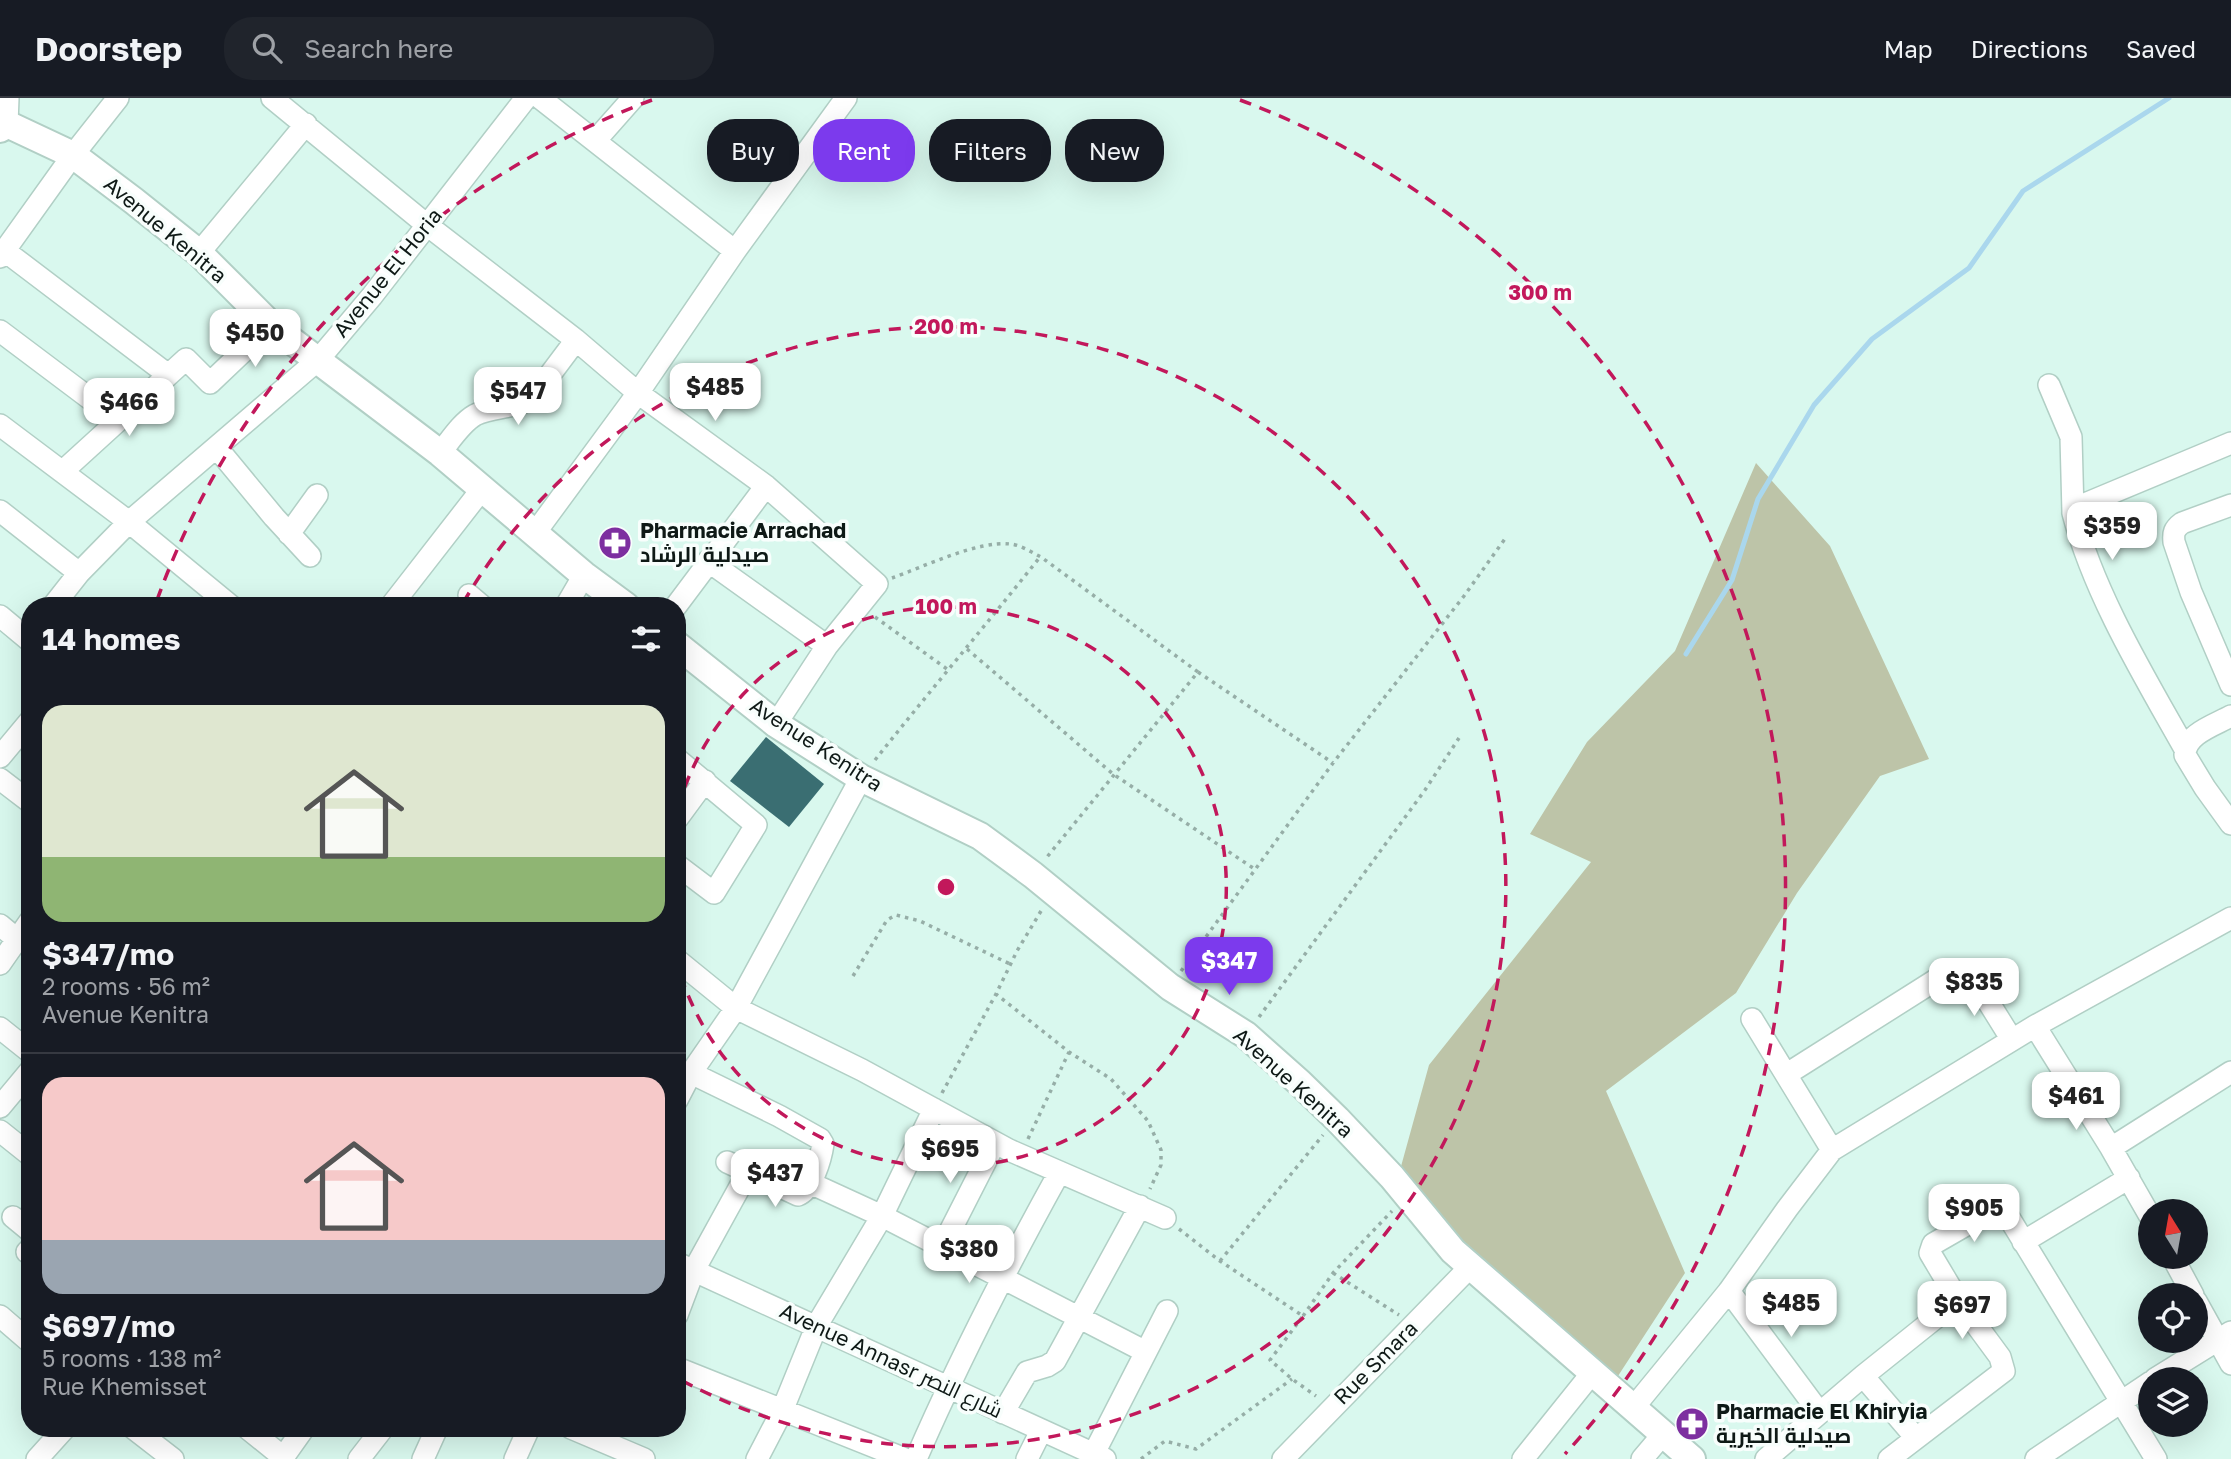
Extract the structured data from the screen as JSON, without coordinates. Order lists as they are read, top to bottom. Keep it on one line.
{"streets":{"street":["Avenue Kenitra","Avenue El Horia","Avenue Annasr شارع النصر","Rue Smara"]},"crossings":[["Avenue Kenitra","Avenue El Horia"],["Avenue Kenitra","Rue Smara"]],"places":{"pharmacy":["Pharmacie Arrachad صيدلية الرشاد","Pharmacie El Khiryia صيدلية الخيرية"]},"north":"top","page":{"header":"Doorstep","search":"Search here","nav":["Map","Directions","Saved"],"chip":["Buy","Rent","Filters","New"],"price":["$450","$485","$547","$466","$359","$347","$835","$461","$695","$437","$905","$380","$485","$697"],"heading":"14 homes","list":[{"name":"$347/mo","note":"2 rooms · 56 m² · Avenue Kenitra"},{"name":"$697/mo","note":"5 rooms · 138 m² · Rue Khemisset"}]},"rings":["300 m","200 m","100 m"]}
